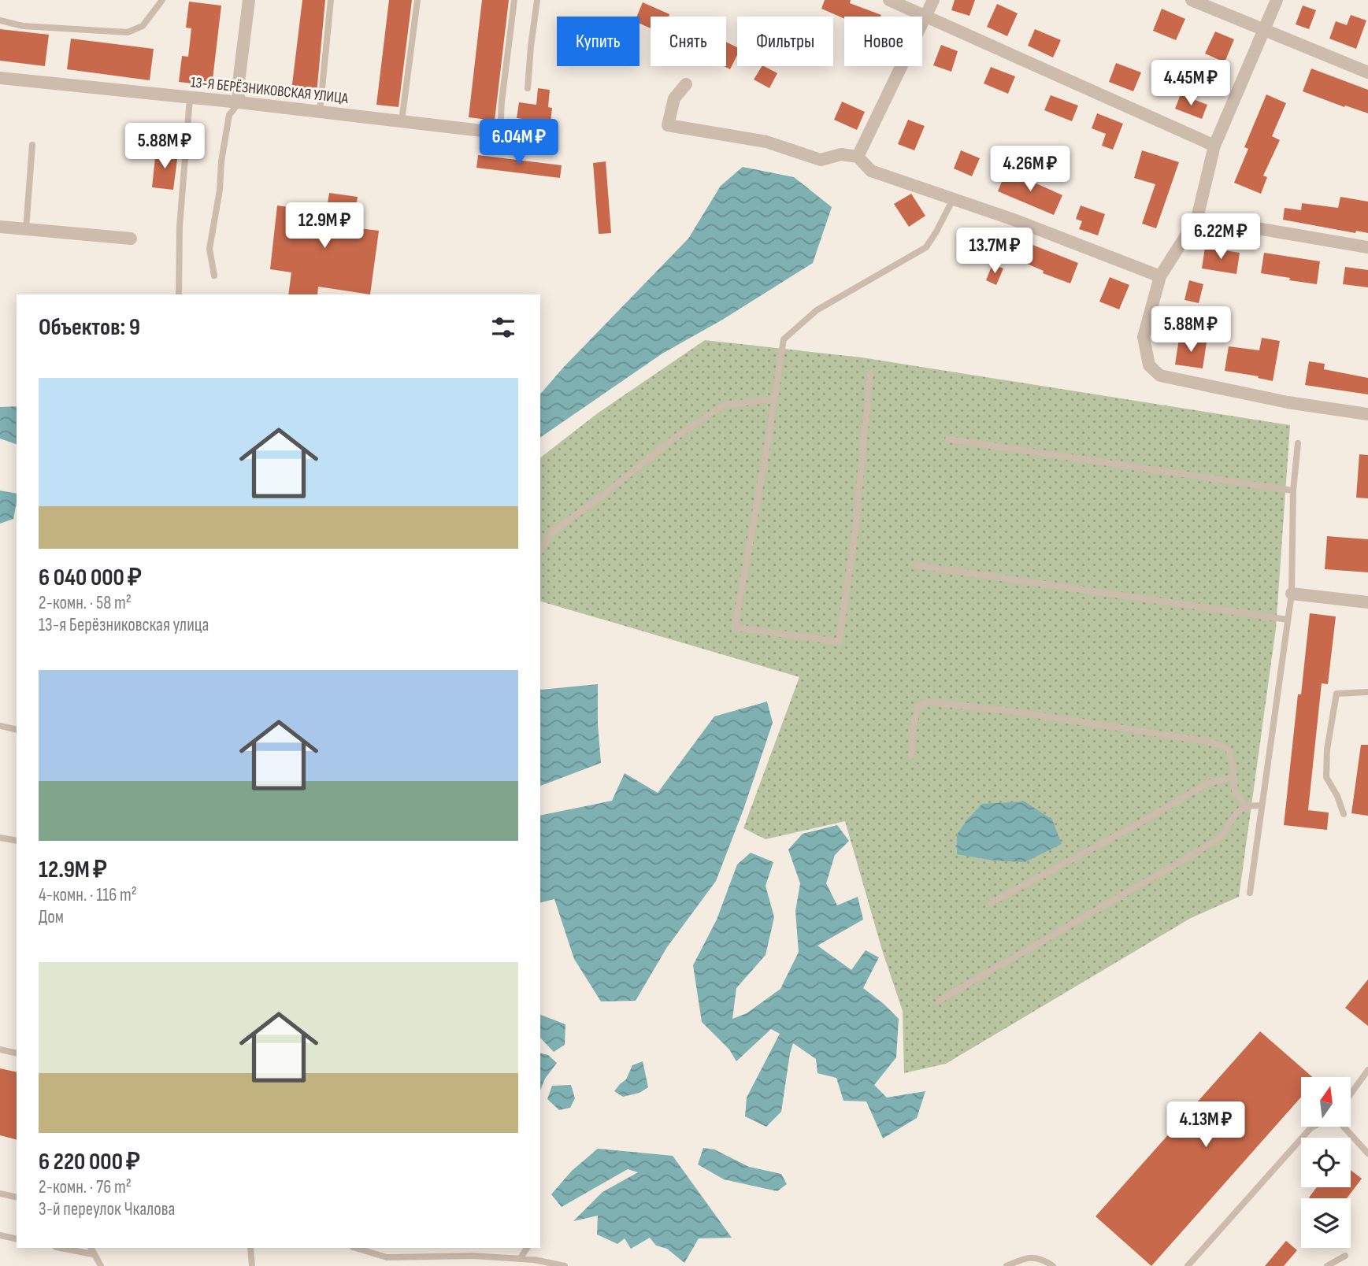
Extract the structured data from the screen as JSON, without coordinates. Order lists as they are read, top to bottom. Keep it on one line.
{"streets":{"street":["13-Я БЕРЁЗНИКОВСКАЯ УЛИЦА"]},"north":"top","page":{"chip":["Купить","Снять","Фильтры","Новое"],"price":["4.45M ₽","6.04M ₽","5.88M ₽","4.26M ₽","12.9M ₽","6.22M ₽","13.7M ₽","5.88M ₽","4.13M ₽"],"heading":"Объектов: 9","list":[{"name":"6 040 000 ₽","note":"2-комн. · 58 m² · 13-я Берёзниковская улица"},{"name":"12.9M ₽","note":"4-комн. · 116 m² · Дом"},{"name":"6 220 000 ₽","note":"2-комн. · 76 m² · 3-й переулок Чкалова"}]}}
